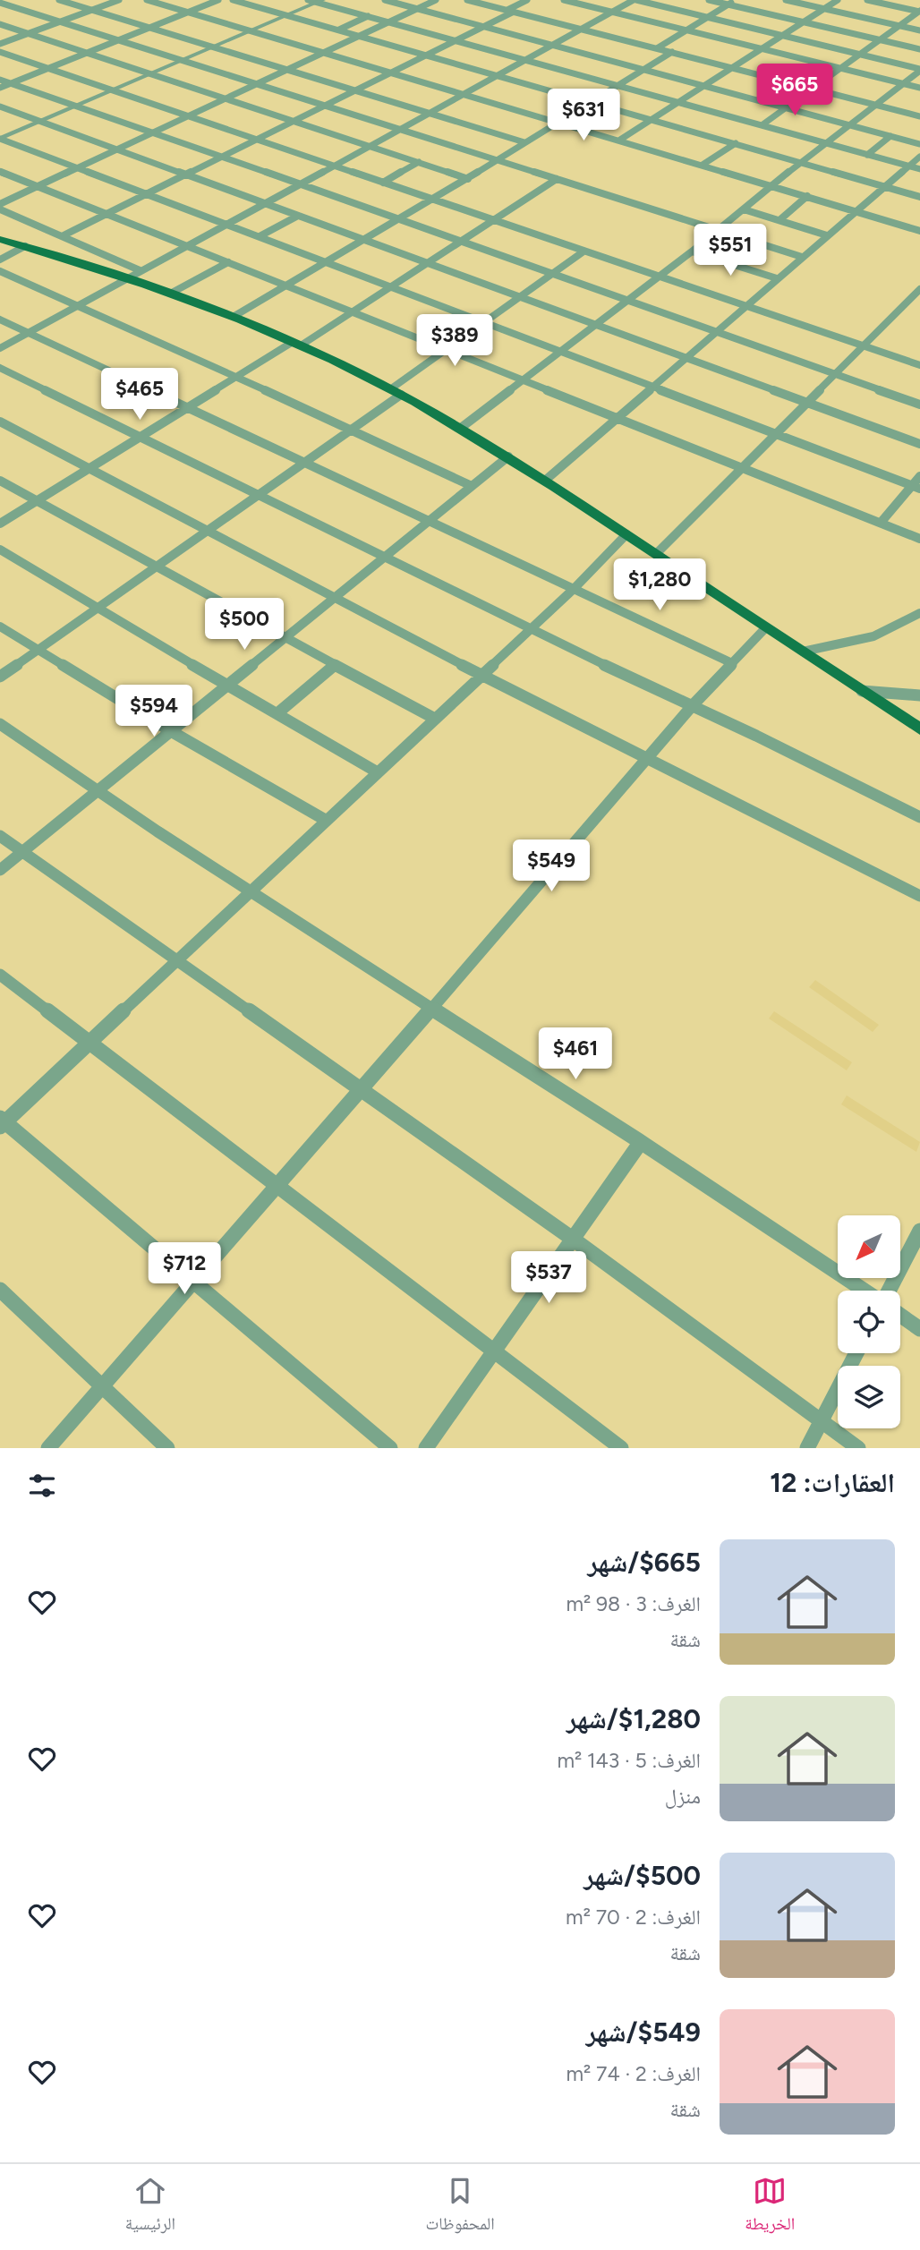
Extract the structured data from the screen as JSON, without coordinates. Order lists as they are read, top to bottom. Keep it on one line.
{"north":"bottom left","page":{"price":["$665","$631","$551","$389","$465","$1,280","$500","$594","$549","$461","$712","$537"],"heading":"العقارات: 12","list":[{"name":"$665/شهر","note":"الغرف: 3 · 98 m² · شقة"},{"name":"$1,280/شهر","note":"الغرف: 5 · 143 m² · منزل"},{"name":"$500/شهر","note":"الغرف: 2 · 70 m² · شقة"},{"name":"$549/شهر","note":"الغرف: 2 · 74 m² · شقة"}],"tabs":["الخريطة","المحفوظات","الرئيسية"]}}
